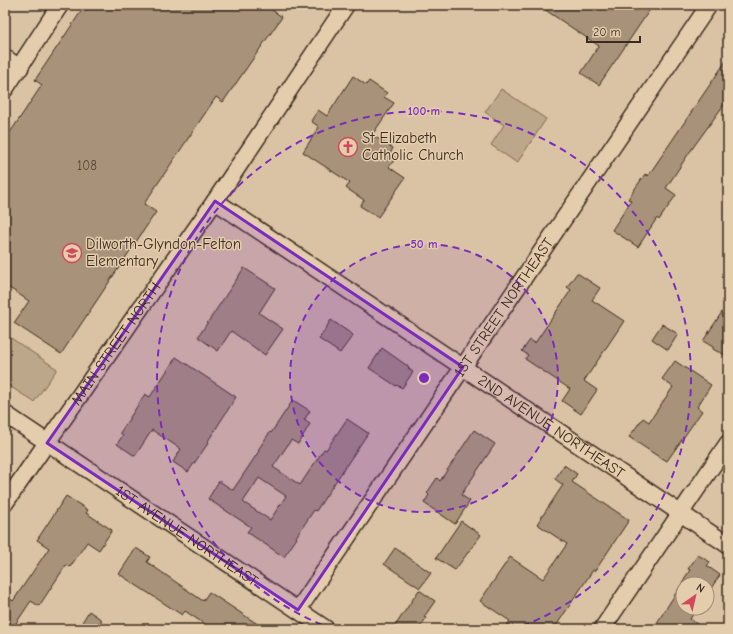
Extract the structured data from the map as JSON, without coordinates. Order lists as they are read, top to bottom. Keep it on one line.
{"streets":{"street":["1ST STREET NORTHEAST","MAIN STREET NORTH","2ND AVENUE NORTHEAST","1ST AVENUE NORTHEAST"]},"crossings":[["1ST STREET NORTHEAST","2ND AVENUE NORTHEAST"],["1ST STREET NORTHEAST","1ST AVENUE NORTHEAST"],["MAIN STREET NORTH","2ND AVENUE NORTHEAST"],["MAIN STREET NORTH","1ST AVENUE NORTHEAST"]],"places":{"church":["St Elizabeth Catholic Church"],"school or university":["Dilworth-Glyndon-Felton Elementary"]},"house_numbers":["108"],"scale_bar":"20 m","north":"top right","rings":["100 m","50 m"]}
